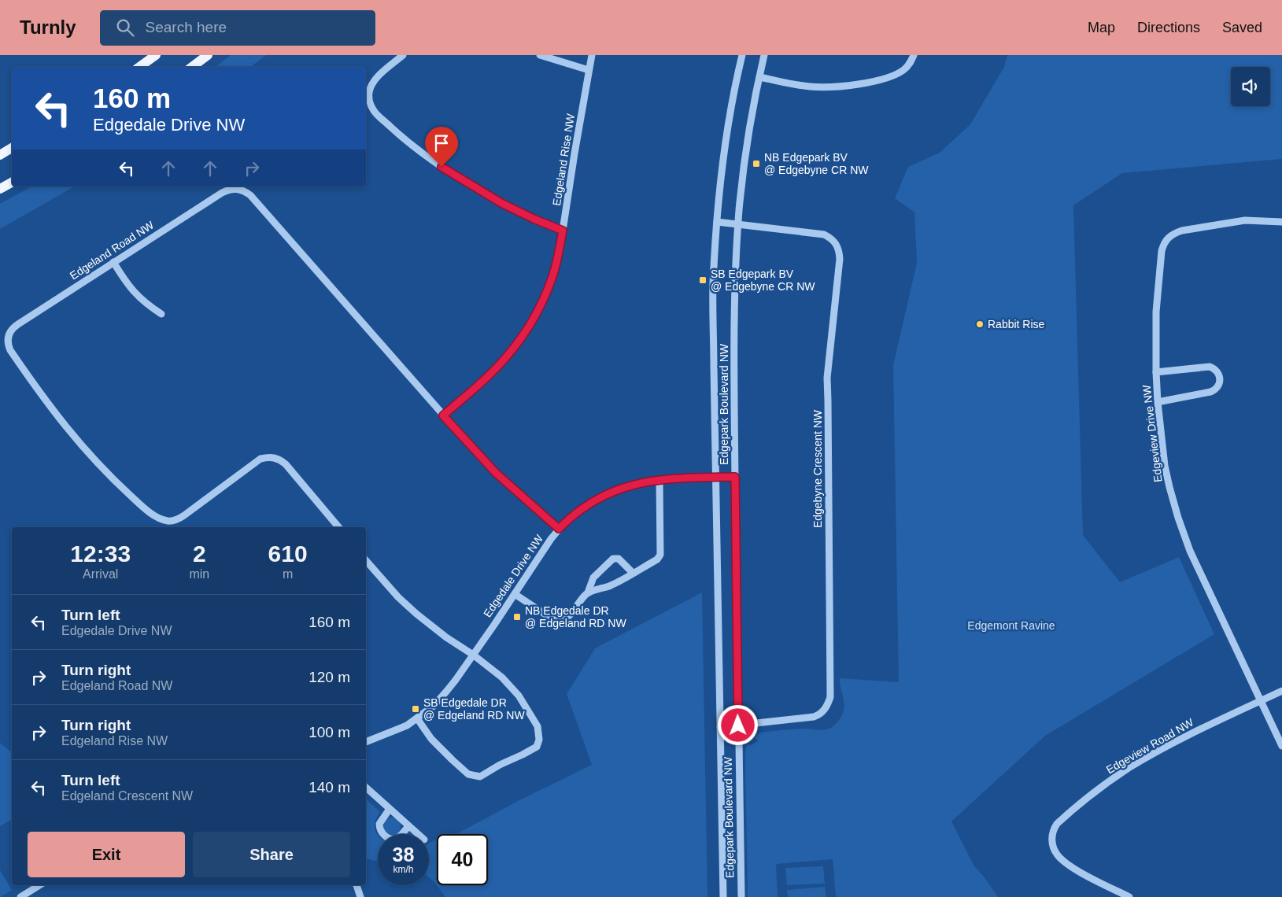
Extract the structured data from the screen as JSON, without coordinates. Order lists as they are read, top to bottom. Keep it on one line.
{"streets":{"street":["Edgeland Rise NW","Edgeland Road NW","Edgepark Boulevard NW","Edgeview Drive NW","Edgebyne Crescent NW","Edgedale Drive NW","Edgeview Road NW"]},"crossings":[["Edgeland Rise NW","Edgeland Road NW"],["Edgeland Road NW","Edgedale Drive NW"],["Edgepark Boulevard NW","Edgebyne Crescent NW"],["Edgepark Boulevard NW","Edgedale Drive NW"],["Edgeview Drive NW","Edgeview Road NW"]],"parks":["Edgemont Ravine"],"places":{"transit":["NB Edgepark BV @ Edgebyne CR NW","SB Edgepark BV @ Edgebyne CR NW","NB Edgedale DR @ Edgeland RD NW","SB Edgedale DR @ Edgeland RD NW"],"other":["Rabbit Rise"]},"page":{"header":"Turnly","search":"Search here","nav":["Map","Directions","Saved"],"turn":["160 m","Edgedale Drive NW"],"eta":["12:33","Arrival","2","min","610","m"],"list":[{"name":"Turn left","note":"Edgedale Drive NW","value":"160 m"},{"name":"Turn right","note":"Edgeland Road NW","value":"120 m"},{"name":"Turn right","note":"Edgeland Rise NW","value":"100 m"},{"name":"Turn left","note":"Edgeland Crescent NW","value":"140 m"}],"buttons":["Exit","Share"],"speed":"38 km/h","limit":"40"}}
